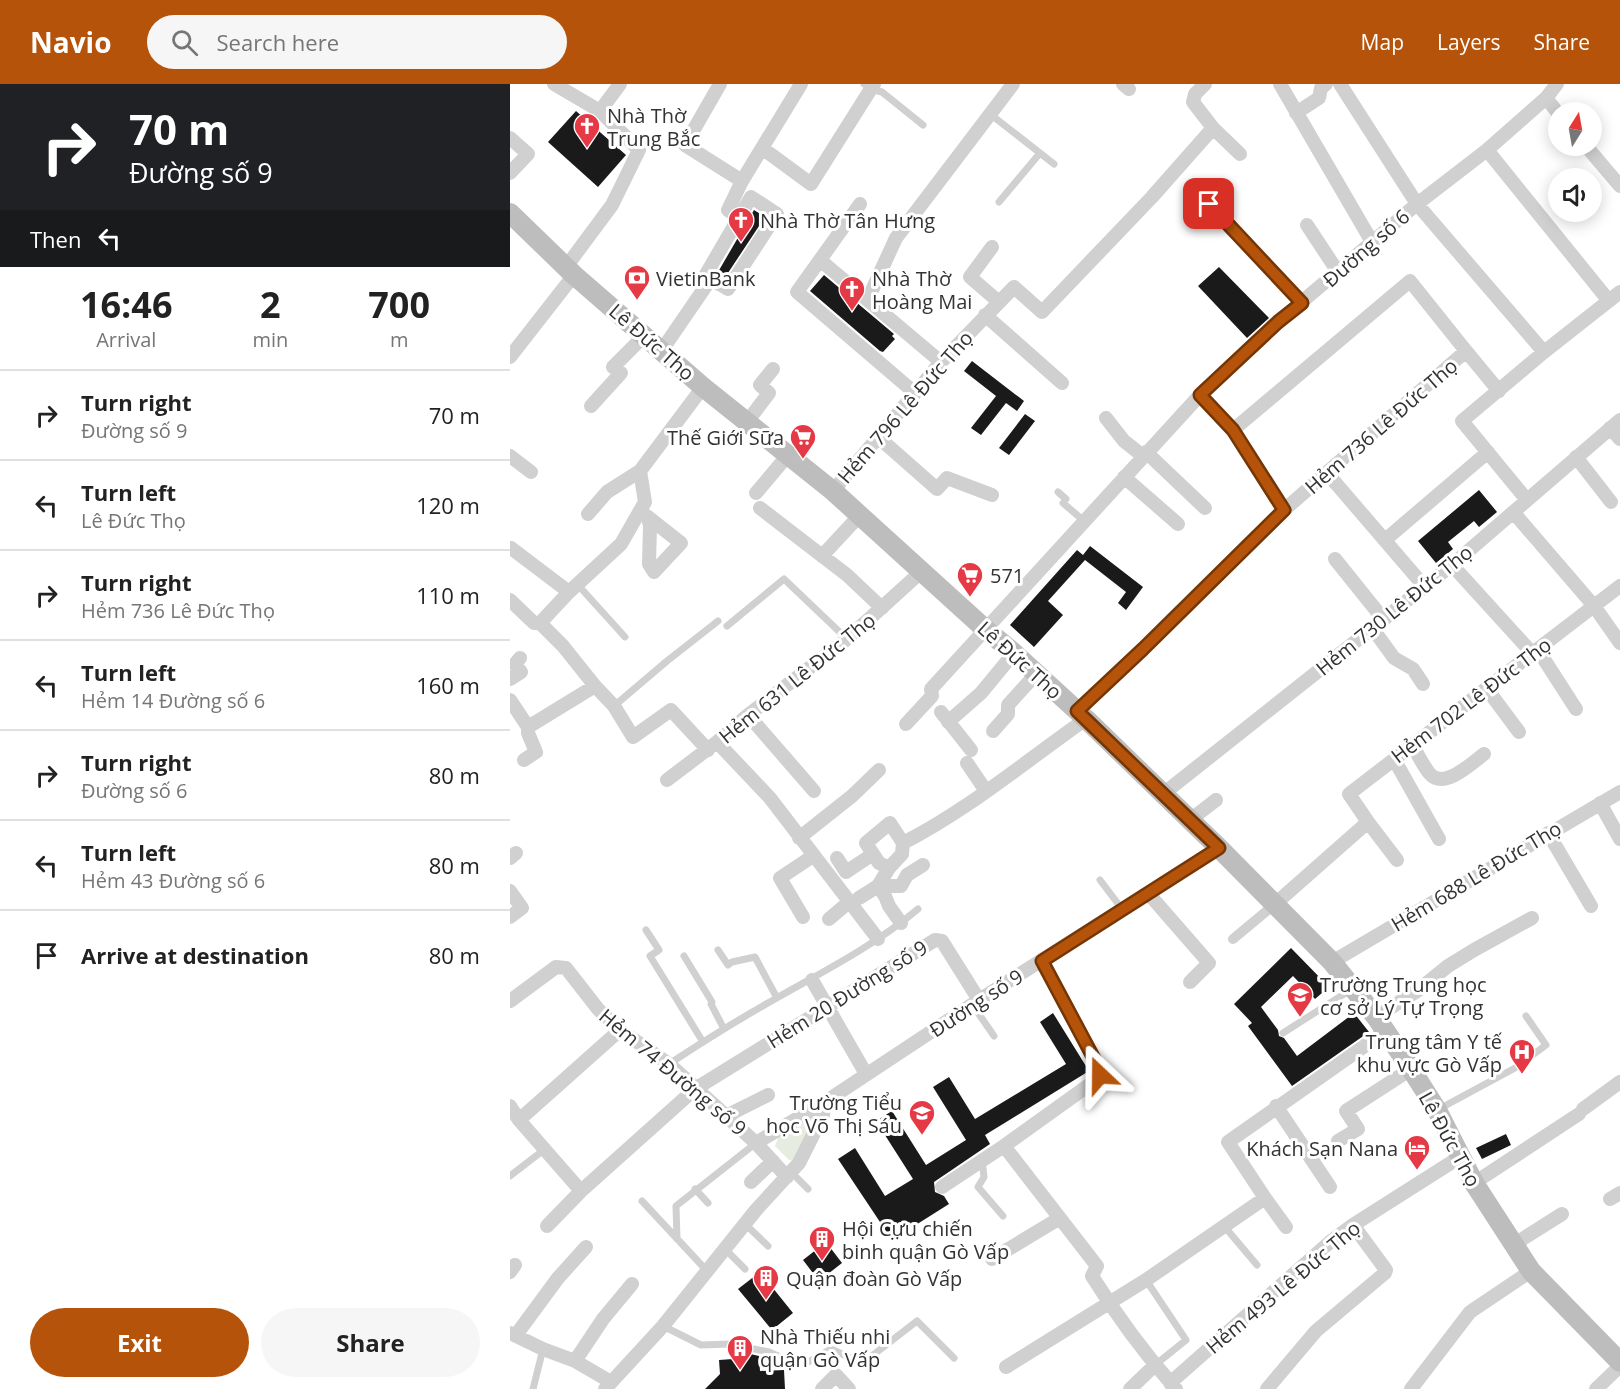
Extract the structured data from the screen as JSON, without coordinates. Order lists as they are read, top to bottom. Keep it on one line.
{"streets":{"main road":["Lê Đức Thọ"],"street":["Đường số 6","Hẻm 796 Lê Đức Thọ","Hẻm 736 Lê Đức Thọ","Hẻm 730 Lê Đức Thọ","Hẻm 631 Lê Đức Thọ","Hẻm 702 Lê Đức Thọ","Hẻm 688 Lê Đức Thọ","Hẻm 20 Đường số 9","Đường số 9","Hẻm 74 Đường số 9","Hẻm 493 Lê Đức Thọ"]},"crossings":[["Đường số 6","Lê Đức Thọ"],["Lê Đức Thọ","Hẻm 796 Lê Đức Thọ"],["Lê Đức Thọ","Hẻm 736 Lê Đức Thọ"],["Lê Đức Thọ","Hẻm 730 Lê Đức Thọ"],["Lê Đức Thọ","Hẻm 631 Lê Đức Thọ"],["Lê Đức Thọ","Hẻm 688 Lê Đức Thọ"],["Lê Đức Thọ","Đường số 9"],["Lê Đức Thọ","Hẻm 493 Lê Đức Thọ"],["Hẻm 20 Đường số 9","Đường số 9"],["Hẻm 20 Đường số 9","Hẻm 74 Đường số 9"],["Đường số 9","Hẻm 74 Đường số 9"]],"places":{"church":["Nhà Thờ Trung Bắc","Nhà Thờ Tân Hưng","Nhà Thờ Hoàng Mai"],"bank":["VietinBank"],"supermarket":["Thế Giới Sữa","571"],"school or university":["Trường Trung học cơ sở Lý Tự Trọng","Trường Tiểu học Võ Thị Sáu"],"hospital":["Trung tâm Y tế khu vực Gò Vấp"],"hotel":["Khách Sạn Nana"],"building":["Hội Cựu chiến binh quận Gò Vấp","Quận đoàn Gò Vấp","Nhà Thiếu nhi quận Gò Vấp"]},"north":"top","page":{"header":"Navio","search":"Search here","nav":["Map","Layers","Share"],"turn":["70 m","Đường số 9"],"then":"Then","eta":["16:46","Arrival","2","min","700","m"],"list":[{"name":"Turn right","note":"Đường số 9","value":"70 m"},{"name":"Turn left","note":"Lê Đức Thọ","value":"120 m"},{"name":"Turn right","note":"Hẻm 736 Lê Đức Thọ","value":"110 m"},{"name":"Turn left","note":"Hẻm 14 Đường số 6","value":"160 m"},{"name":"Turn right","note":"Đường số 6","value":"80 m"},{"name":"Turn left","note":"Hẻm 43 Đường số 6","value":"80 m"},{"name":"Arrive at destination","value":"80 m"}],"buttons":["Exit","Share"]}}
